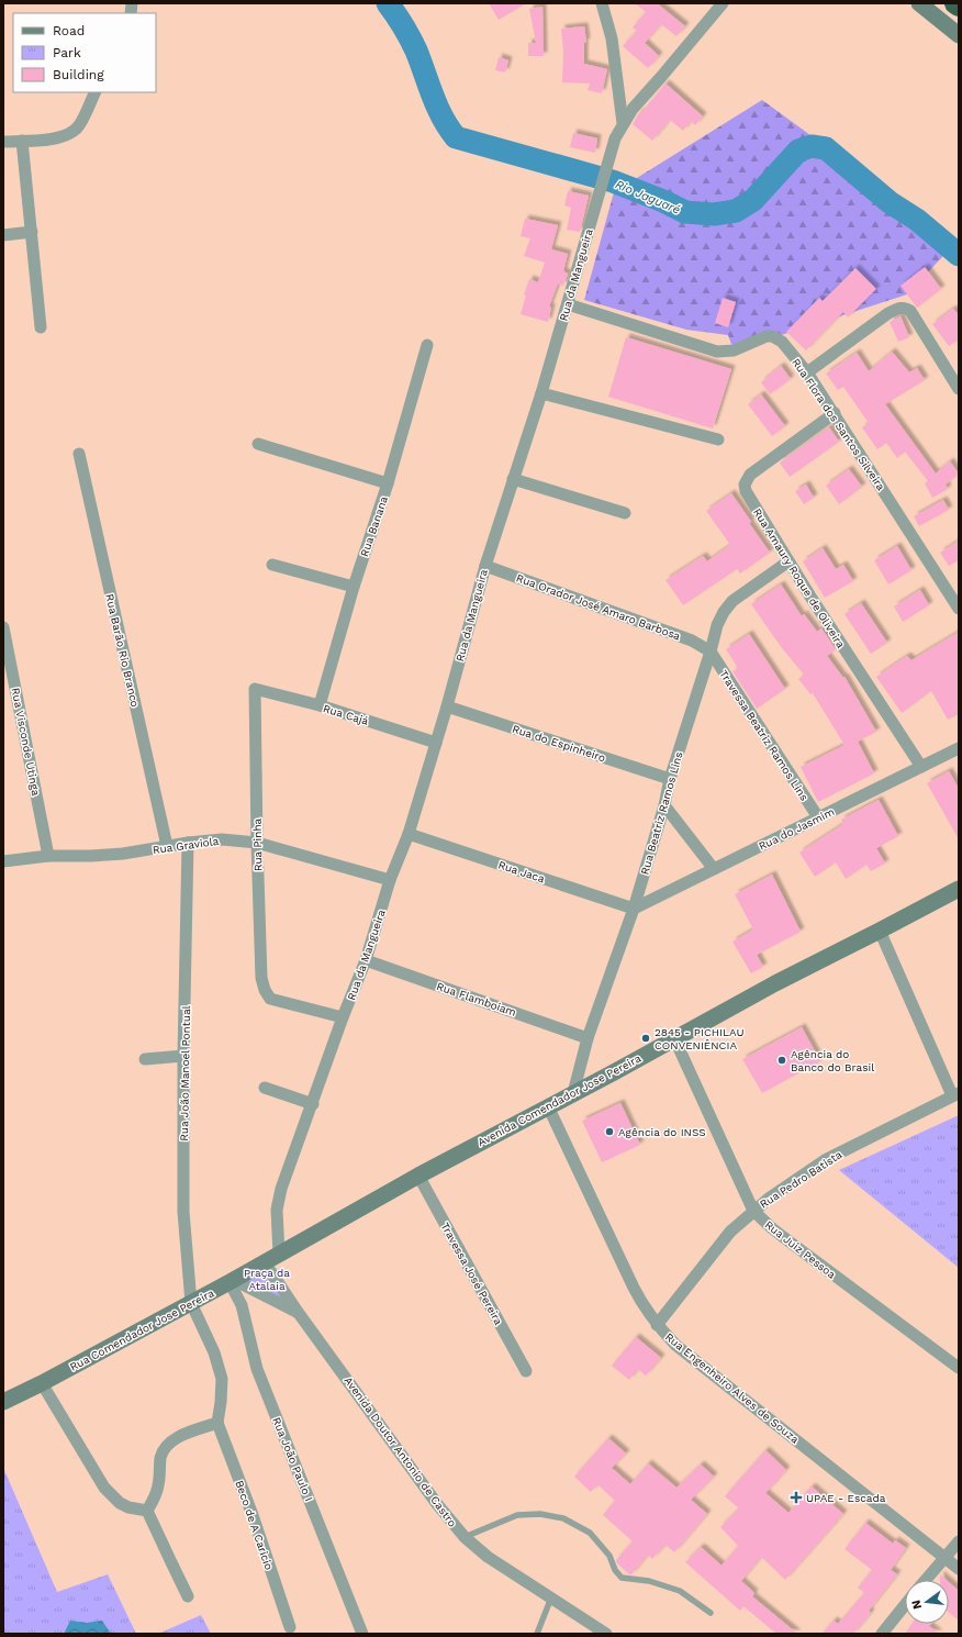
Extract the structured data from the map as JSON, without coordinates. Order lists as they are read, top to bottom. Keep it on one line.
{"streets":{"street":["Rua da Mangueira","Rua Flora dos Santos Silveira","Rua Banana","Rua Amaury Roque de Oliveira","Rua Orador José Amaro Barbosa","Rua Barão Rio Branco","Rua Cajá","Travessa Beatriz Ramos Lins","Rua Visconde Utinga","Rua do Espinheiro","Rua Beatriz Ramos Lins","Rua do Jasmim","Rua Graviola","Rua Pinha","Rua Jaca","Rua Flamboiam","Rua João Manoel Pontual","Avenida Comendador Jose Pereira","Rua Pedro Batista","Rua Juiz Pessoa","Travessa José Pereira","Rua Comendador Jose Pereira","Rua Engenheiro Alves de Souza","Avenida Doutor Antonio de Castro","Rua João Paulo I","Beco de A Caricio"]},"crossings":[["Rua da Mangueira","Rua Flora dos Santos Silveira"],["Rua da Mangueira","Rua Orador José Amaro Barbosa"],["Rua da Mangueira","Rua Cajá"],["Rua da Mangueira","Rua do Espinheiro"],["Rua da Mangueira","Rua Graviola"],["Rua da Mangueira","Rua Pinha"],["Rua da Mangueira","Rua Jaca"],["Rua da Mangueira","Rua Flamboiam"],["Rua da Mangueira","Avenida Comendador Jose Pereira"],["Rua da Mangueira","Rua Comendador Jose Pereira"],["Rua Flora dos Santos Silveira","Rua Amaury Roque de Oliveira"],["Rua Banana","Rua Cajá"],["Rua Amaury Roque de Oliveira","Rua Beatriz Ramos Lins"],["Rua Amaury Roque de Oliveira","Rua do Jasmim"],["Rua Orador José Amaro Barbosa","Travessa Beatriz Ramos Lins"],["Rua Orador José Amaro Barbosa","Rua Beatriz Ramos Lins"],["Rua Barão Rio Branco","Rua Graviola"],["Rua Cajá","Rua Pinha"],["Travessa Beatriz Ramos Lins","Rua Beatriz Ramos Lins"],["Travessa Beatriz Ramos Lins","Rua do Jasmim"],["Rua Visconde Utinga","Rua Graviola"],["Rua do Espinheiro","Rua Beatriz Ramos Lins"],["Rua Beatriz Ramos Lins","Rua do Jasmim"],["Rua Beatriz Ramos Lins","Rua Jaca"],["Rua Beatriz Ramos Lins","Rua Flamboiam"],["Rua Beatriz Ramos Lins","Avenida Comendador Jose Pereira"],["Rua do Jasmim","Rua Jaca"],["Rua Graviola","Rua Pinha"],["Rua Graviola","Rua João Manoel Pontual"],["Rua João Manoel Pontual","Rua Comendador Jose Pereira"],["Avenida Comendador Jose Pereira","Rua Juiz Pessoa"],["Avenida Comendador Jose Pereira","Travessa José Pereira"],["Avenida Comendador Jose Pereira","Rua Comendador Jose Pereira"],["Avenida Comendador Jose Pereira","Rua Engenheiro Alves de Souza"],["Rua Pedro Batista","Rua Juiz Pessoa"],["Rua Pedro Batista","Rua Engenheiro Alves de Souza"],["Rua Comendador Jose Pereira","Avenida Doutor Antonio de Castro"],["Rua Comendador Jose Pereira","Rua João Paulo I"],["Avenida Doutor Antonio de Castro","Rua João Paulo I"]],"water":["Rio Jaguaré"],"parks":["Praça da Atalaia"],"places":{"other":["2845 - PICHILAU CONVENIÊNCIA","Agência do Banco do Brasil","Agência do INSS"],"health":["UPAE - Escada"]},"legend":["Road","Park","Building"],"north":"left"}
